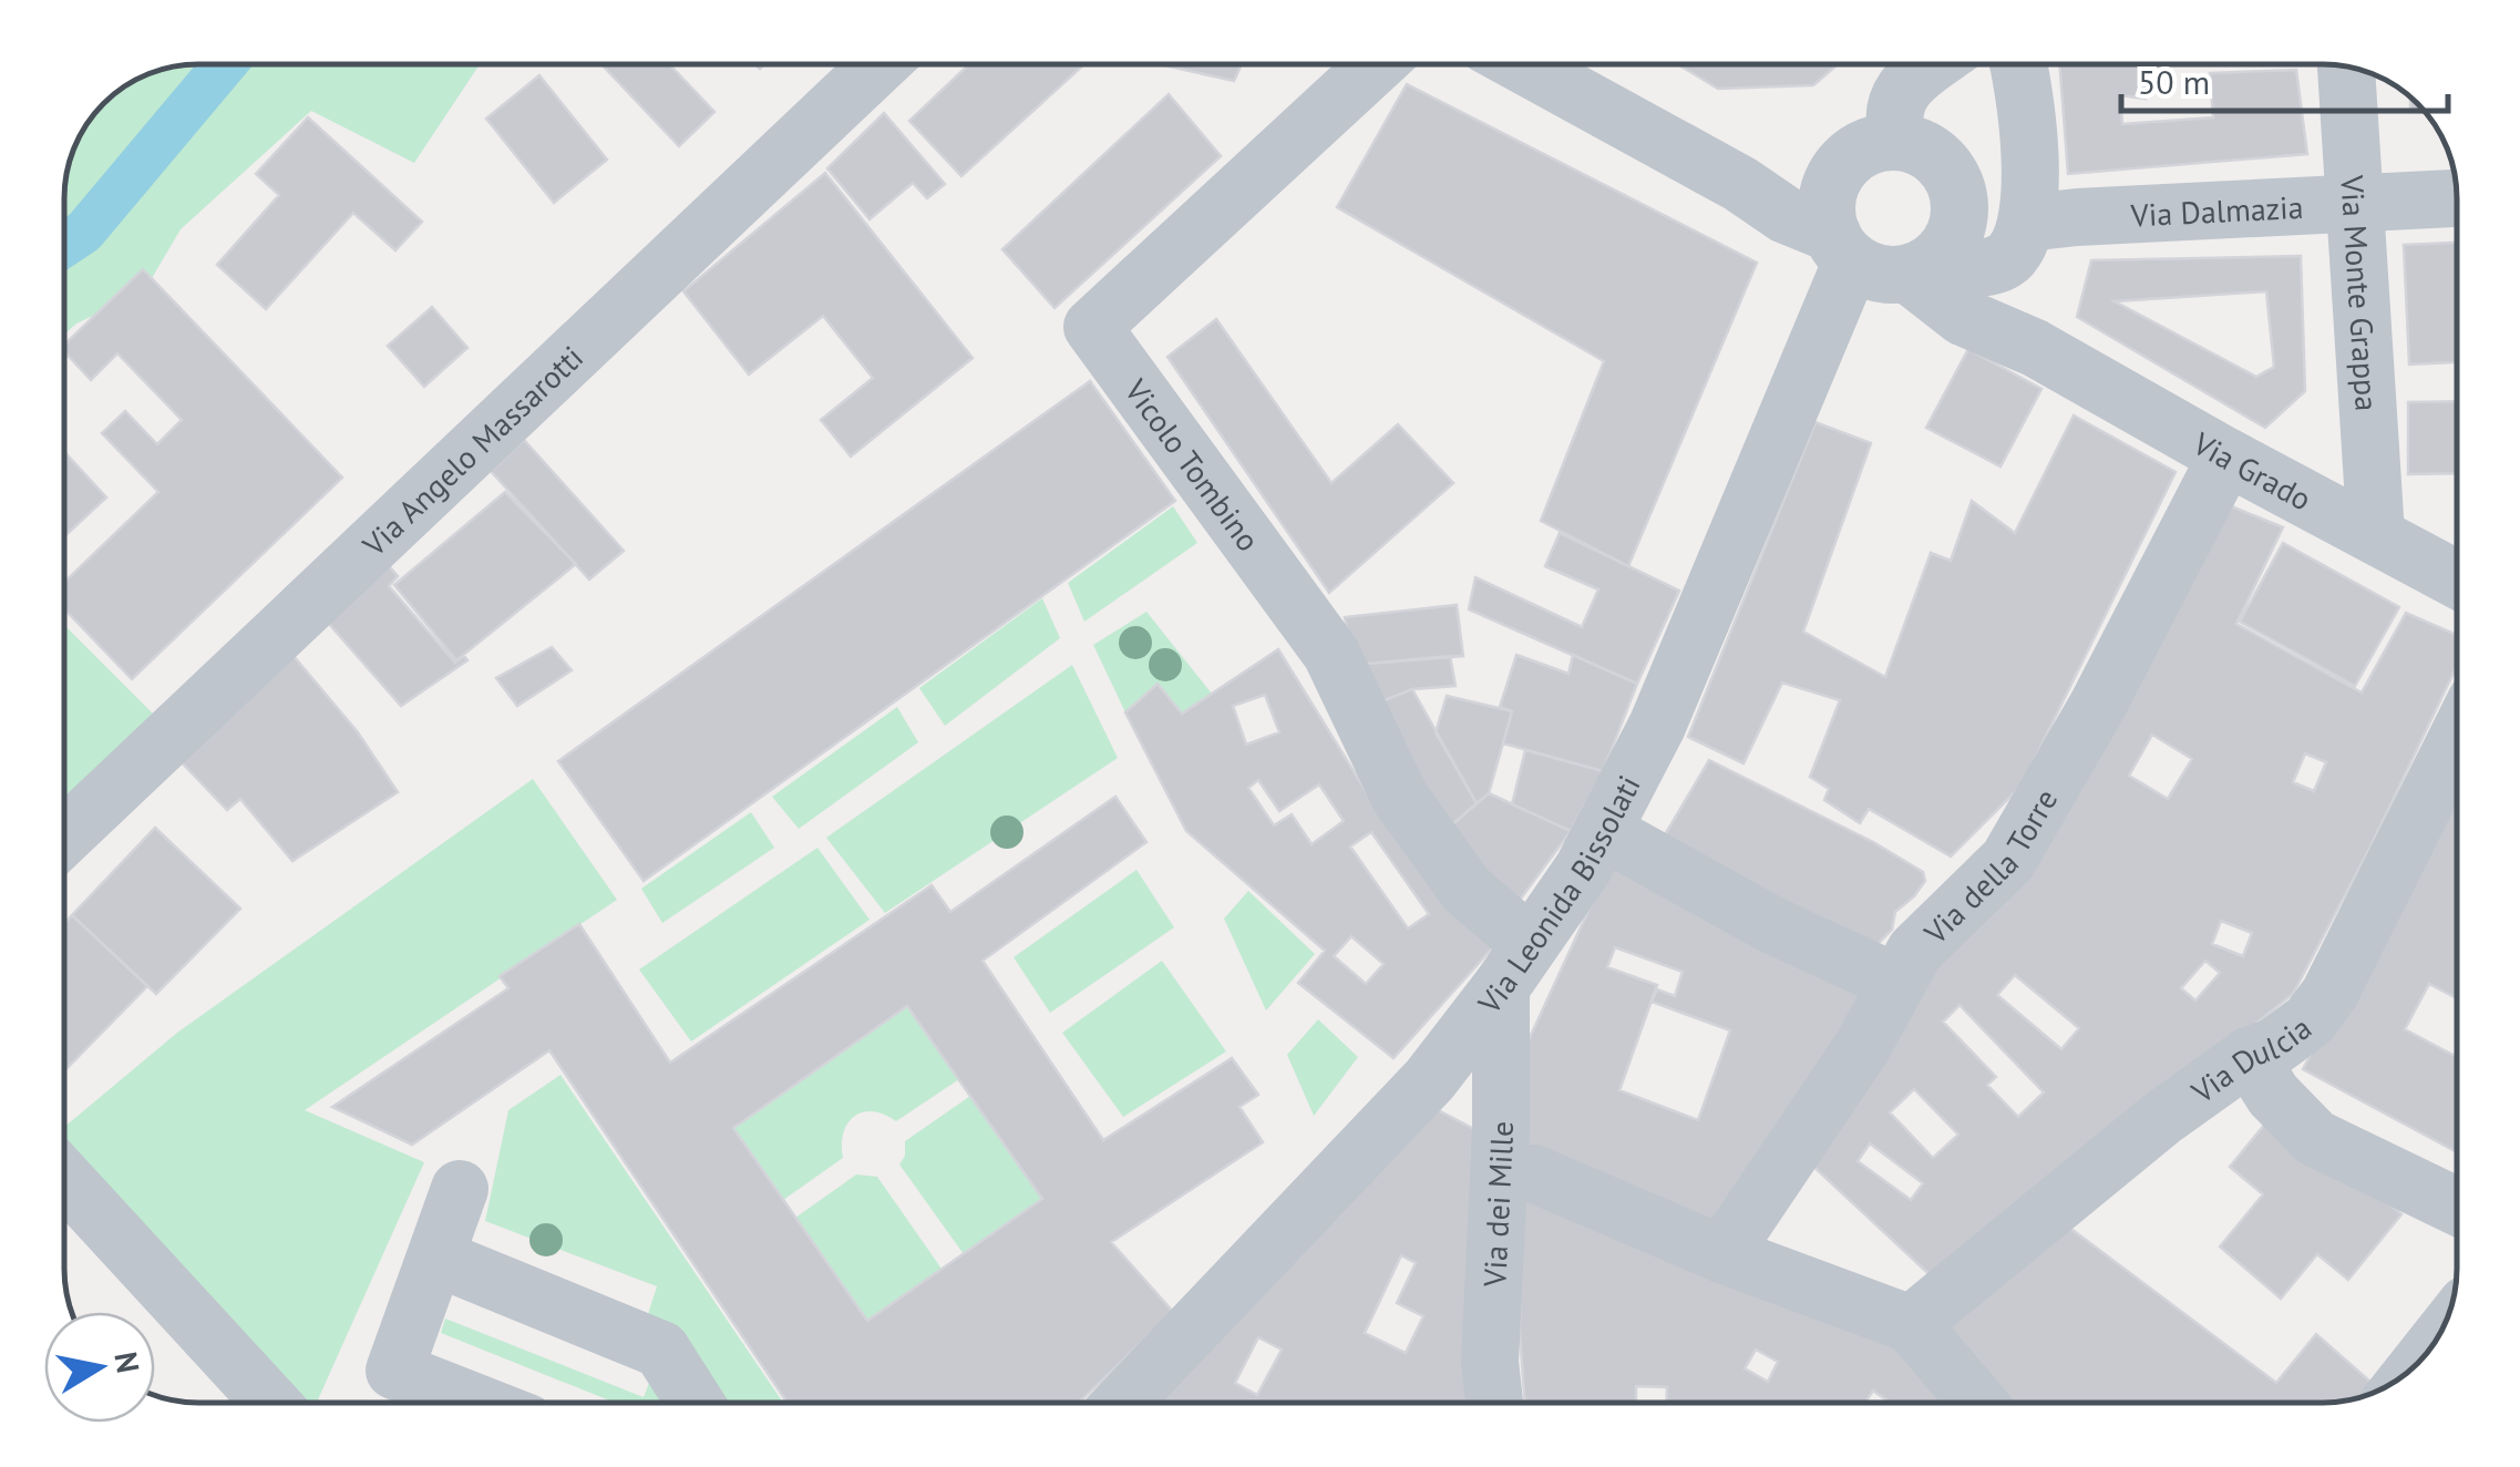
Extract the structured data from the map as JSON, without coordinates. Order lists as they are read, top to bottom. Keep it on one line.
{"streets":{"street":["Via Dalmazia","Via Monte Grappa","Via Angelo Massarotti","Vicolo Tombino","Via Grado","Via della Torre","Via Leonida Bissolati","Via Dulcia","Via dei Mille"]},"crossings":[["Via Dalmazia","Via Monte Grappa"],["Via Monte Grappa","Via Grado"],["Vicolo Tombino","Via Leonida Bissolati"],["Vicolo Tombino","Via dei Mille"],["Via Grado","Via della Torre"],["Via Grado","Via Leonida Bissolati"],["Via Leonida Bissolati","Via dei Mille"]],"scale_bar":"50 m","north":"right"}
